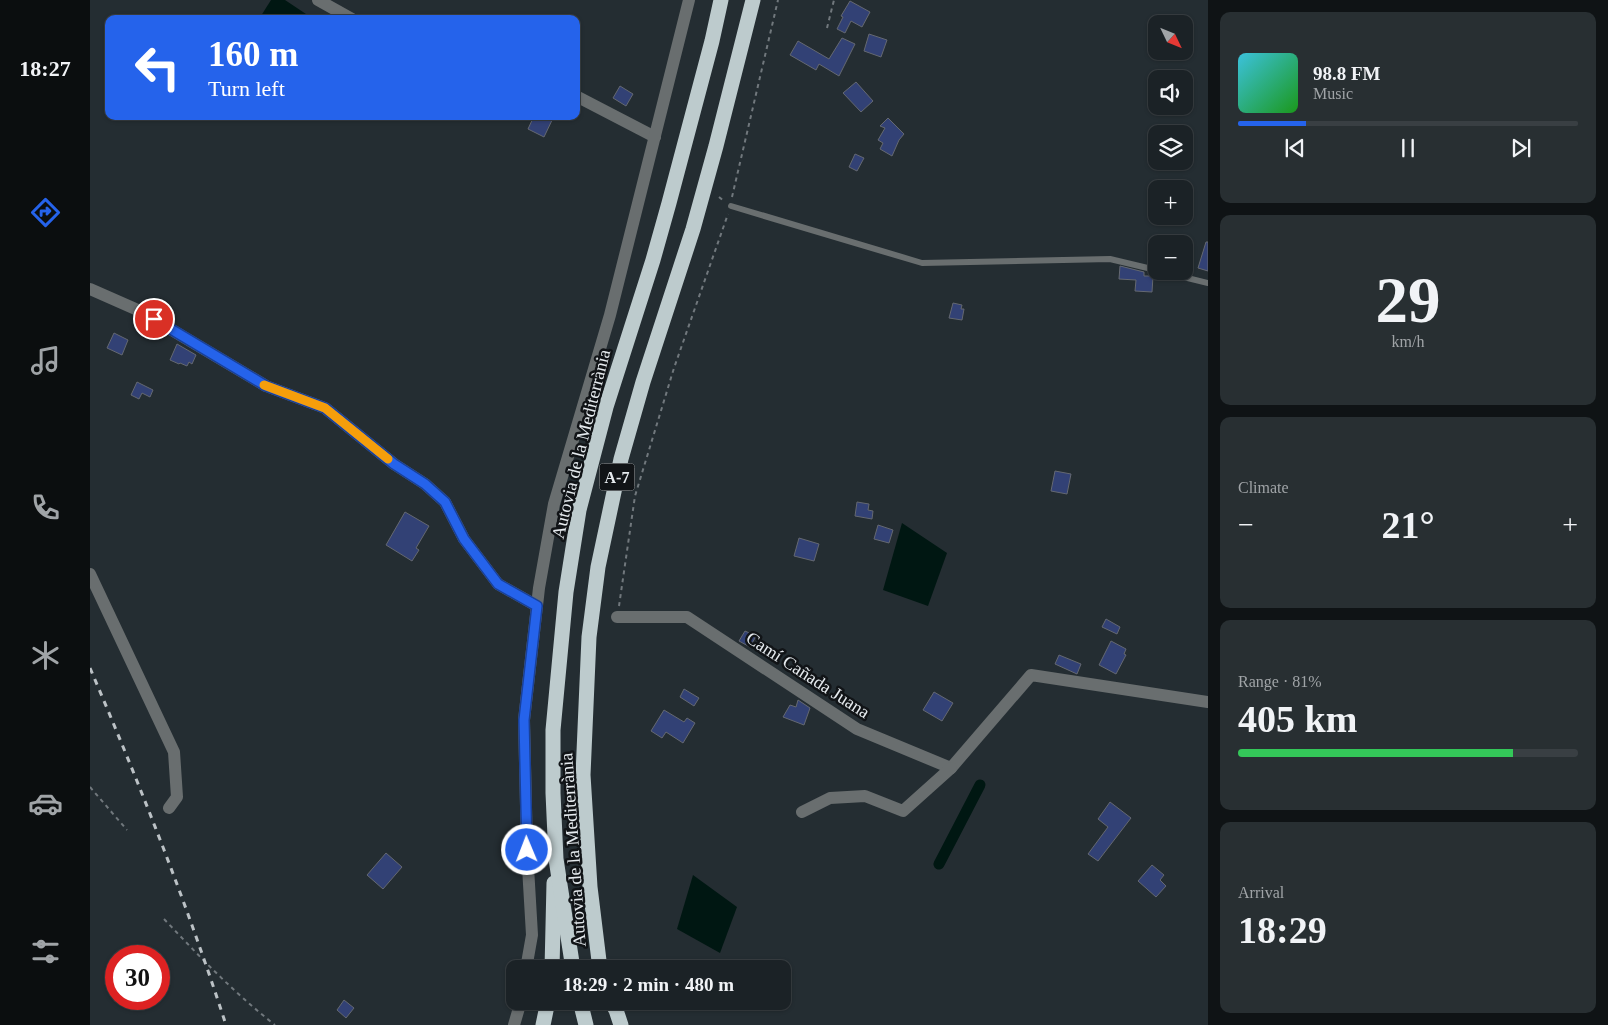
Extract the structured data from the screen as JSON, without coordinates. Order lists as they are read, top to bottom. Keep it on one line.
{"streets":{"highway":["Autovia de la Mediterrània","A-7"],"street":["Camí Cañada Juana"]},"north":"bottom right","page":{"tabs":"18:27","map_buttons":["+","−"],"turn":["160 m","Turn left"],"song":["98.8 FM","Music"],"tile":[["29","km/h"],"Climate",["Range · 81%","405 km"],["Arrival","18:29"]],"heat":["−","21°","+"],"limit":"30","trip":"18:29 · 2 min · 480 m"}}
